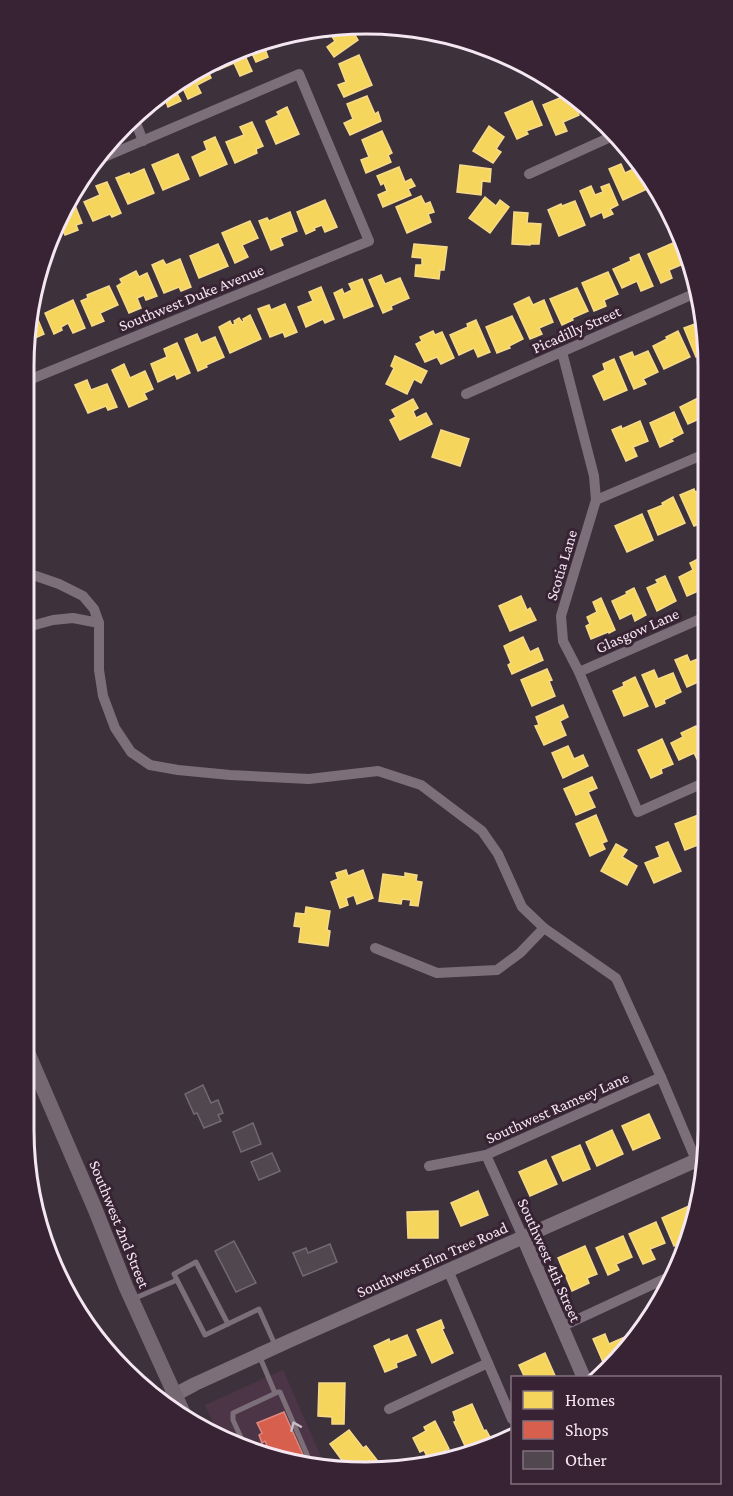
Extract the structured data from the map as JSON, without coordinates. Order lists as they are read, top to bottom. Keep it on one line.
{"streets":{"main road":["Southwest 2nd Street"],"street":["Southwest Duke Avenue","Picadilly Street","Scotia Lane","Glasgow Lane","Southwest Ramsey Lane","Southwest Elm Tree Road","Southwest 4th Street"]},"crossings":[["Picadilly Street","Scotia Lane"],["Scotia Lane","Glasgow Lane"],["Southwest Ramsey Lane","Southwest 4th Street"],["Southwest 2nd Street","Southwest Elm Tree Road"],["Southwest Elm Tree Road","Southwest 4th Street"]],"legend":["Homes","Shops","Other"]}
